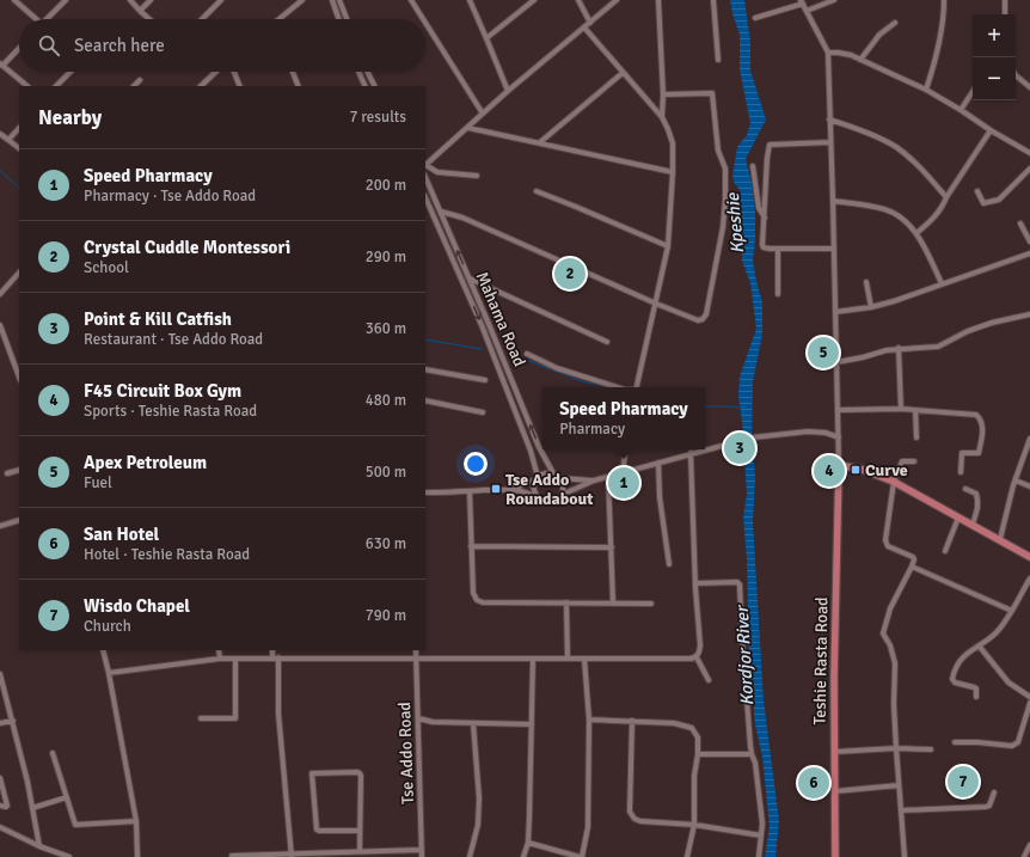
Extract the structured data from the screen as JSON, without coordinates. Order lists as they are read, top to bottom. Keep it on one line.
{"streets":{"main road":["Teshie Rasta Road"],"street":["Mahama Road","Tse Addo Road"]},"water":["Kpeshie","Kordjor River"],"places":{"transit":["Curve","Tse Addo Roundabout"]},"page":{"map_buttons":["+","−"],"search":"Search here","heading":["Nearby","7 results"],"list":[{"mark":"1","name":"Speed Pharmacy","note":"Pharmacy · Tse Addo Road","value":"200 m"},{"mark":"2","name":"Crystal Cuddle Montessori","note":"School","value":"290 m"},{"mark":"3","name":"Point & Kill Catfish","note":"Restaurant · Tse Addo Road","value":"360 m"},{"mark":"4","name":"F45 Circuit Box Gym","note":"Sports · Teshie Rasta Road","value":"480 m"},{"mark":"5","name":"Apex Petroleum","note":"Fuel","value":"500 m"},{"mark":"6","name":"San Hotel","note":"Hotel · Teshie Rasta Road","value":"630 m"},{"mark":"7","name":"Wisdo Chapel","note":"Church","value":"790 m"}],"pins":["2","5","3","4","1","7","6"],"popup":["Speed Pharmacy","Pharmacy"]}}
